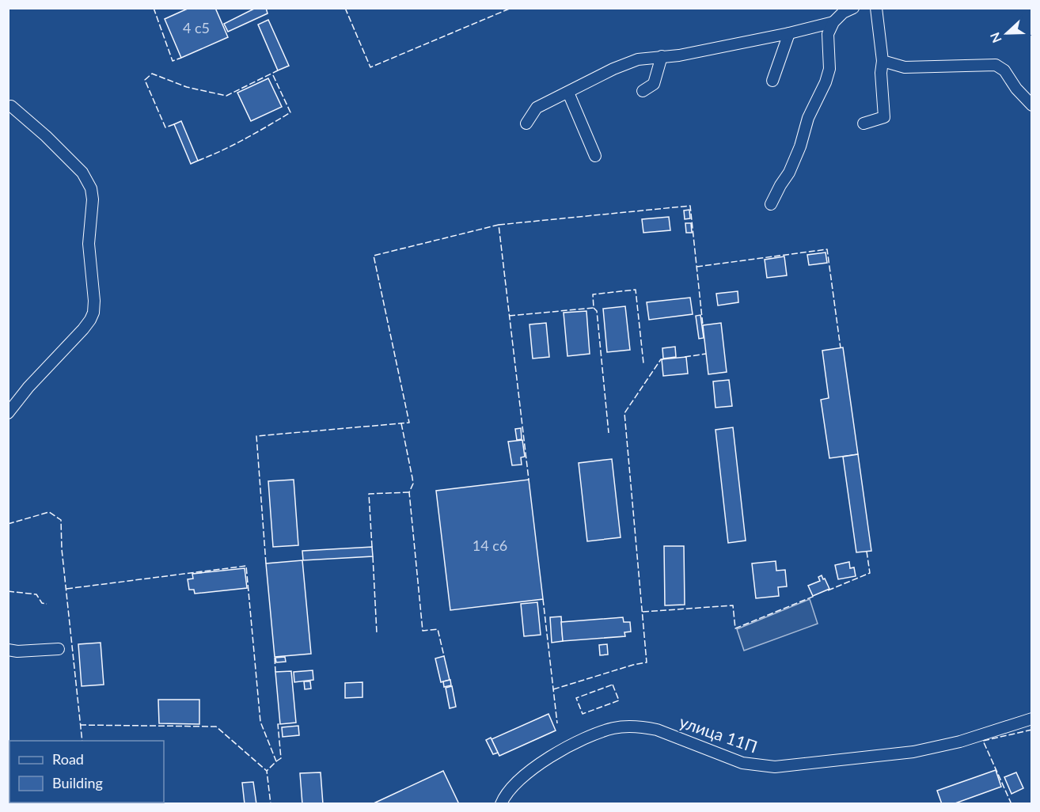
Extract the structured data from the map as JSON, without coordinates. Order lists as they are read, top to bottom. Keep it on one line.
{"streets":{"street":["улица 11П"]},"house_numbers":["4 с5","14 с6"],"legend":["Road","Building"],"north":"left"}
